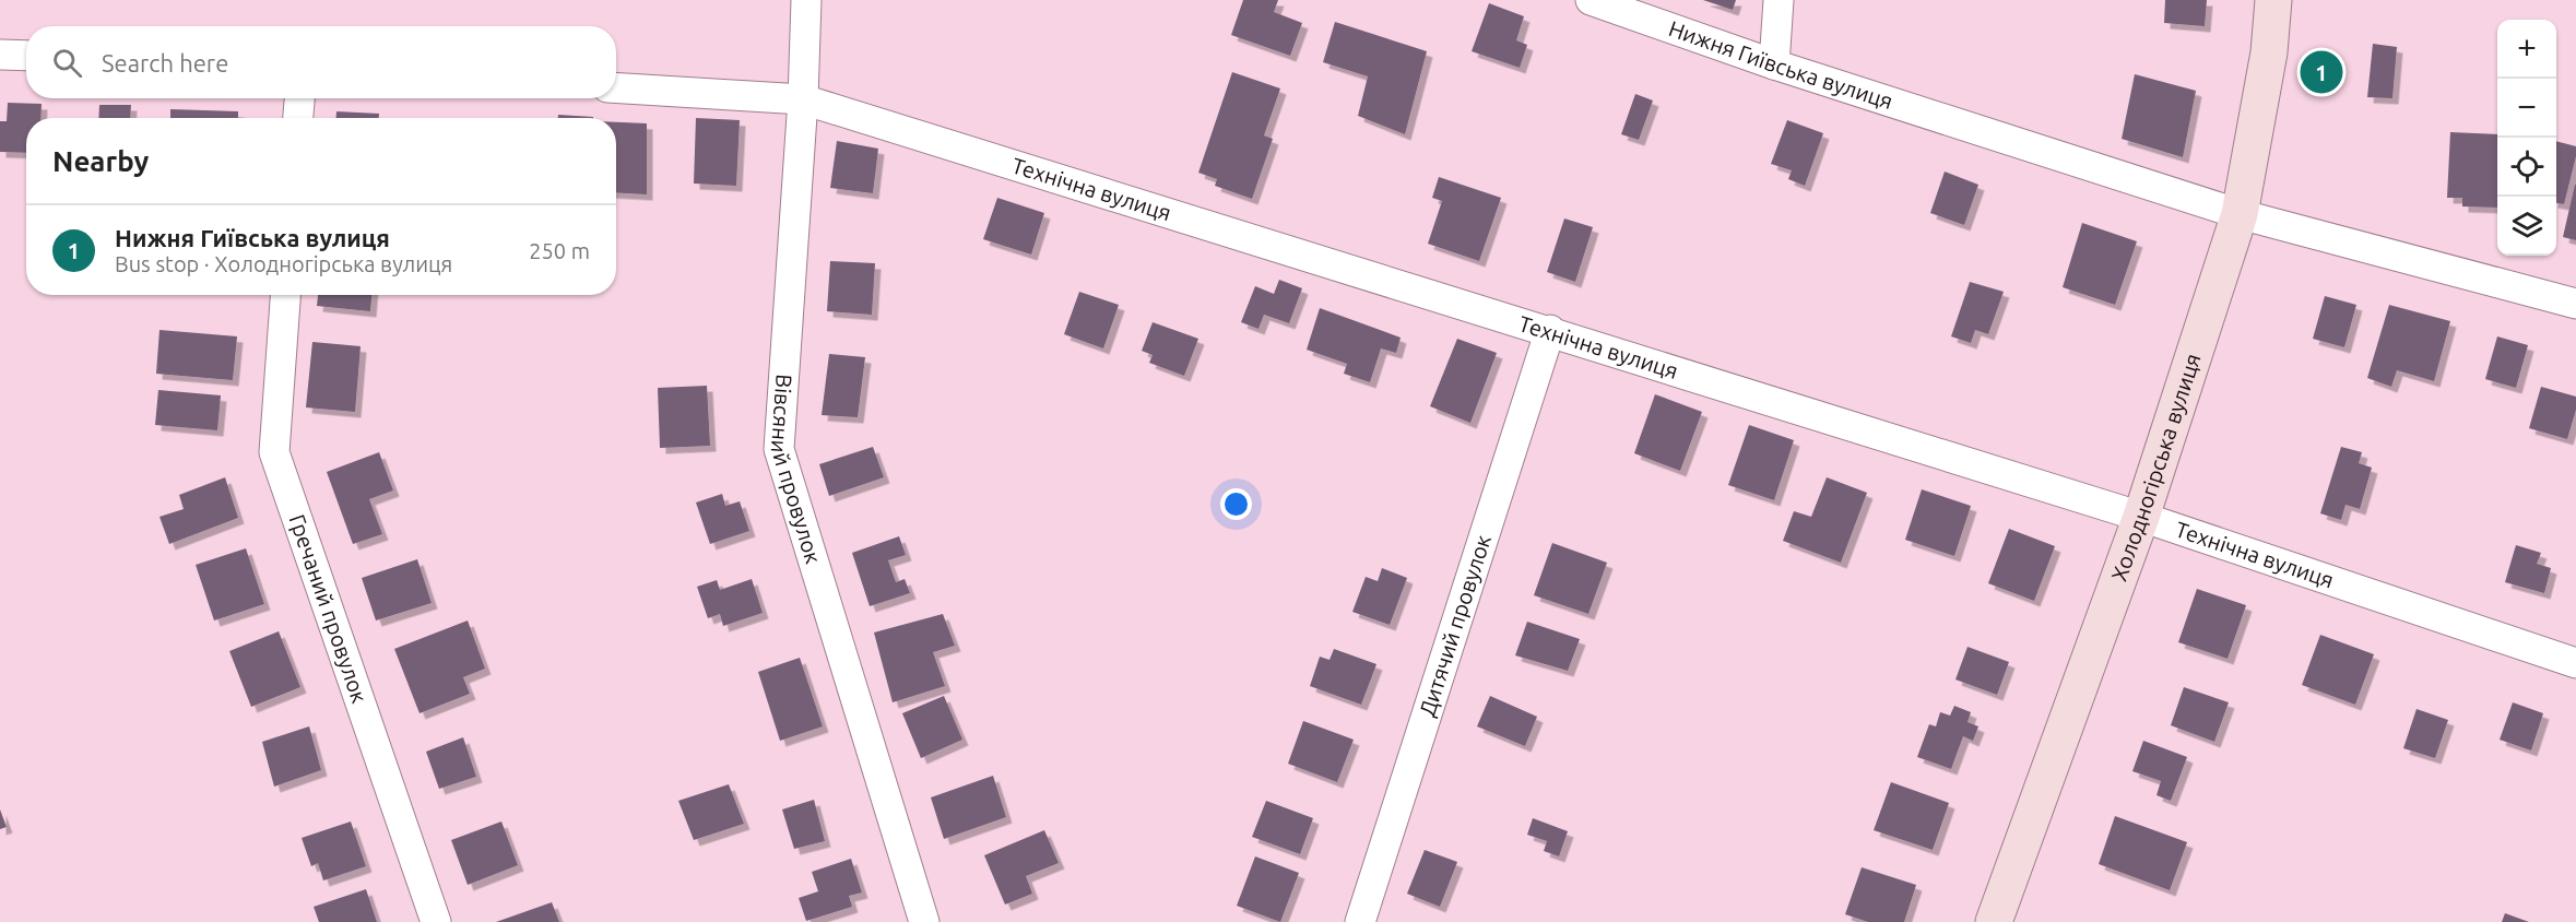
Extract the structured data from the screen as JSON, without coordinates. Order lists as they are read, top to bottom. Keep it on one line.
{"streets":{"main road":["Холодногірська вулиця"],"street":["Нижня Гиївська вулиця","Технічна вулиця","Вівсяний провулок","Гречаний провулок","Дитячий провулок"]},"crossings":[["Нижня Гиївська вулиця","Холодногірська вулиця"],["Технічна вулиця","Холодногірська вулиця"],["Технічна вулиця","Вівсяний провулок"],["Технічна вулиця","Дитячий провулок"]],"page":{"map_buttons":["+","−"],"search":"Search here","pins":"1","heading":"Nearby","list":[{"mark":"1","name":"Нижня Гиївська вулиця","note":"Bus stop · Холодногірська вулиця","value":"250 m"}]}}
